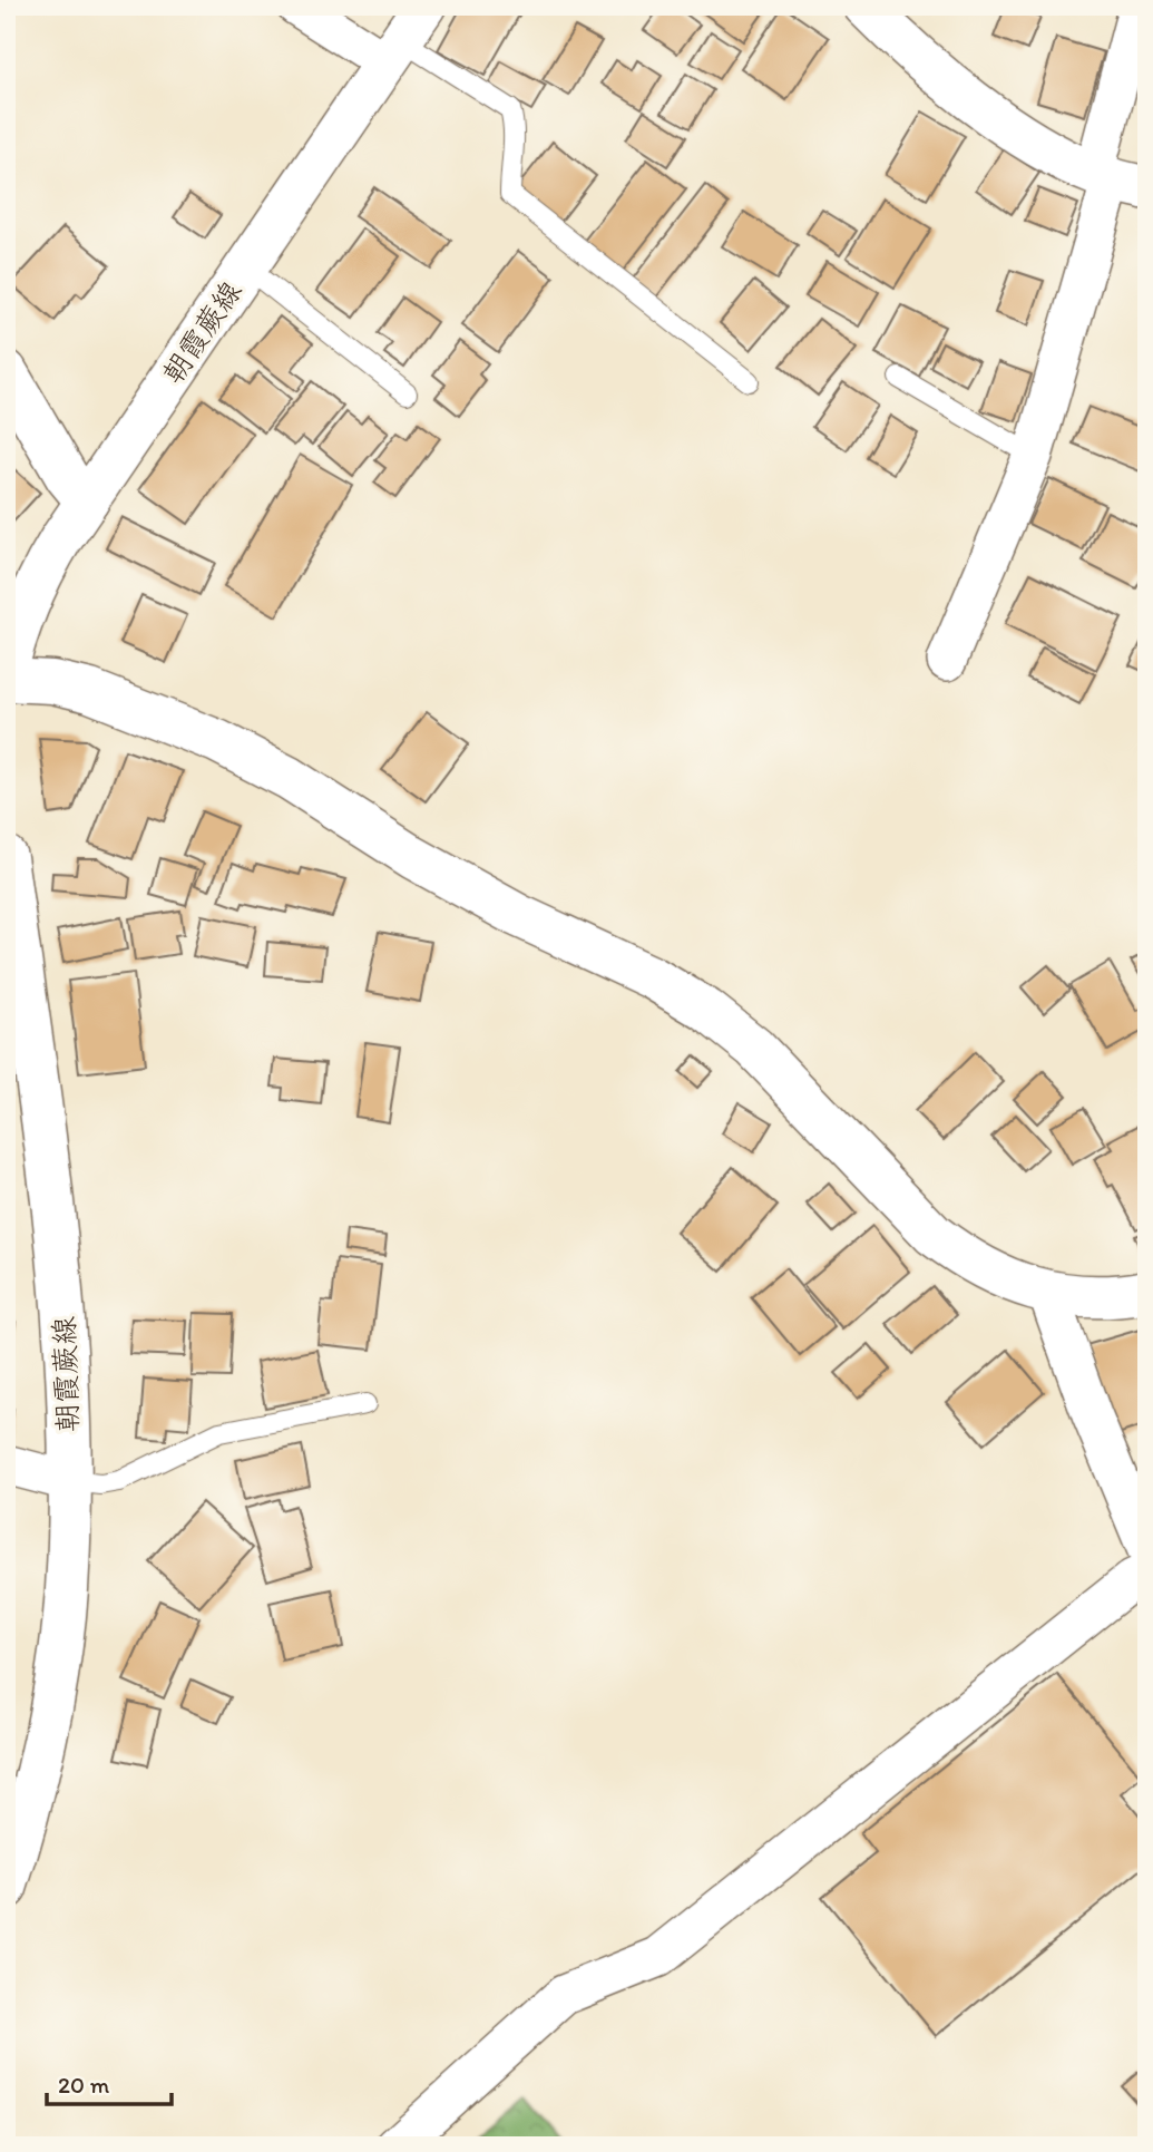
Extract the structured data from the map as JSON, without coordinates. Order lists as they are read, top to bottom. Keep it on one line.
{"streets":{"street":["朝霞蕨線"]},"scale_bar":"20 m"}
